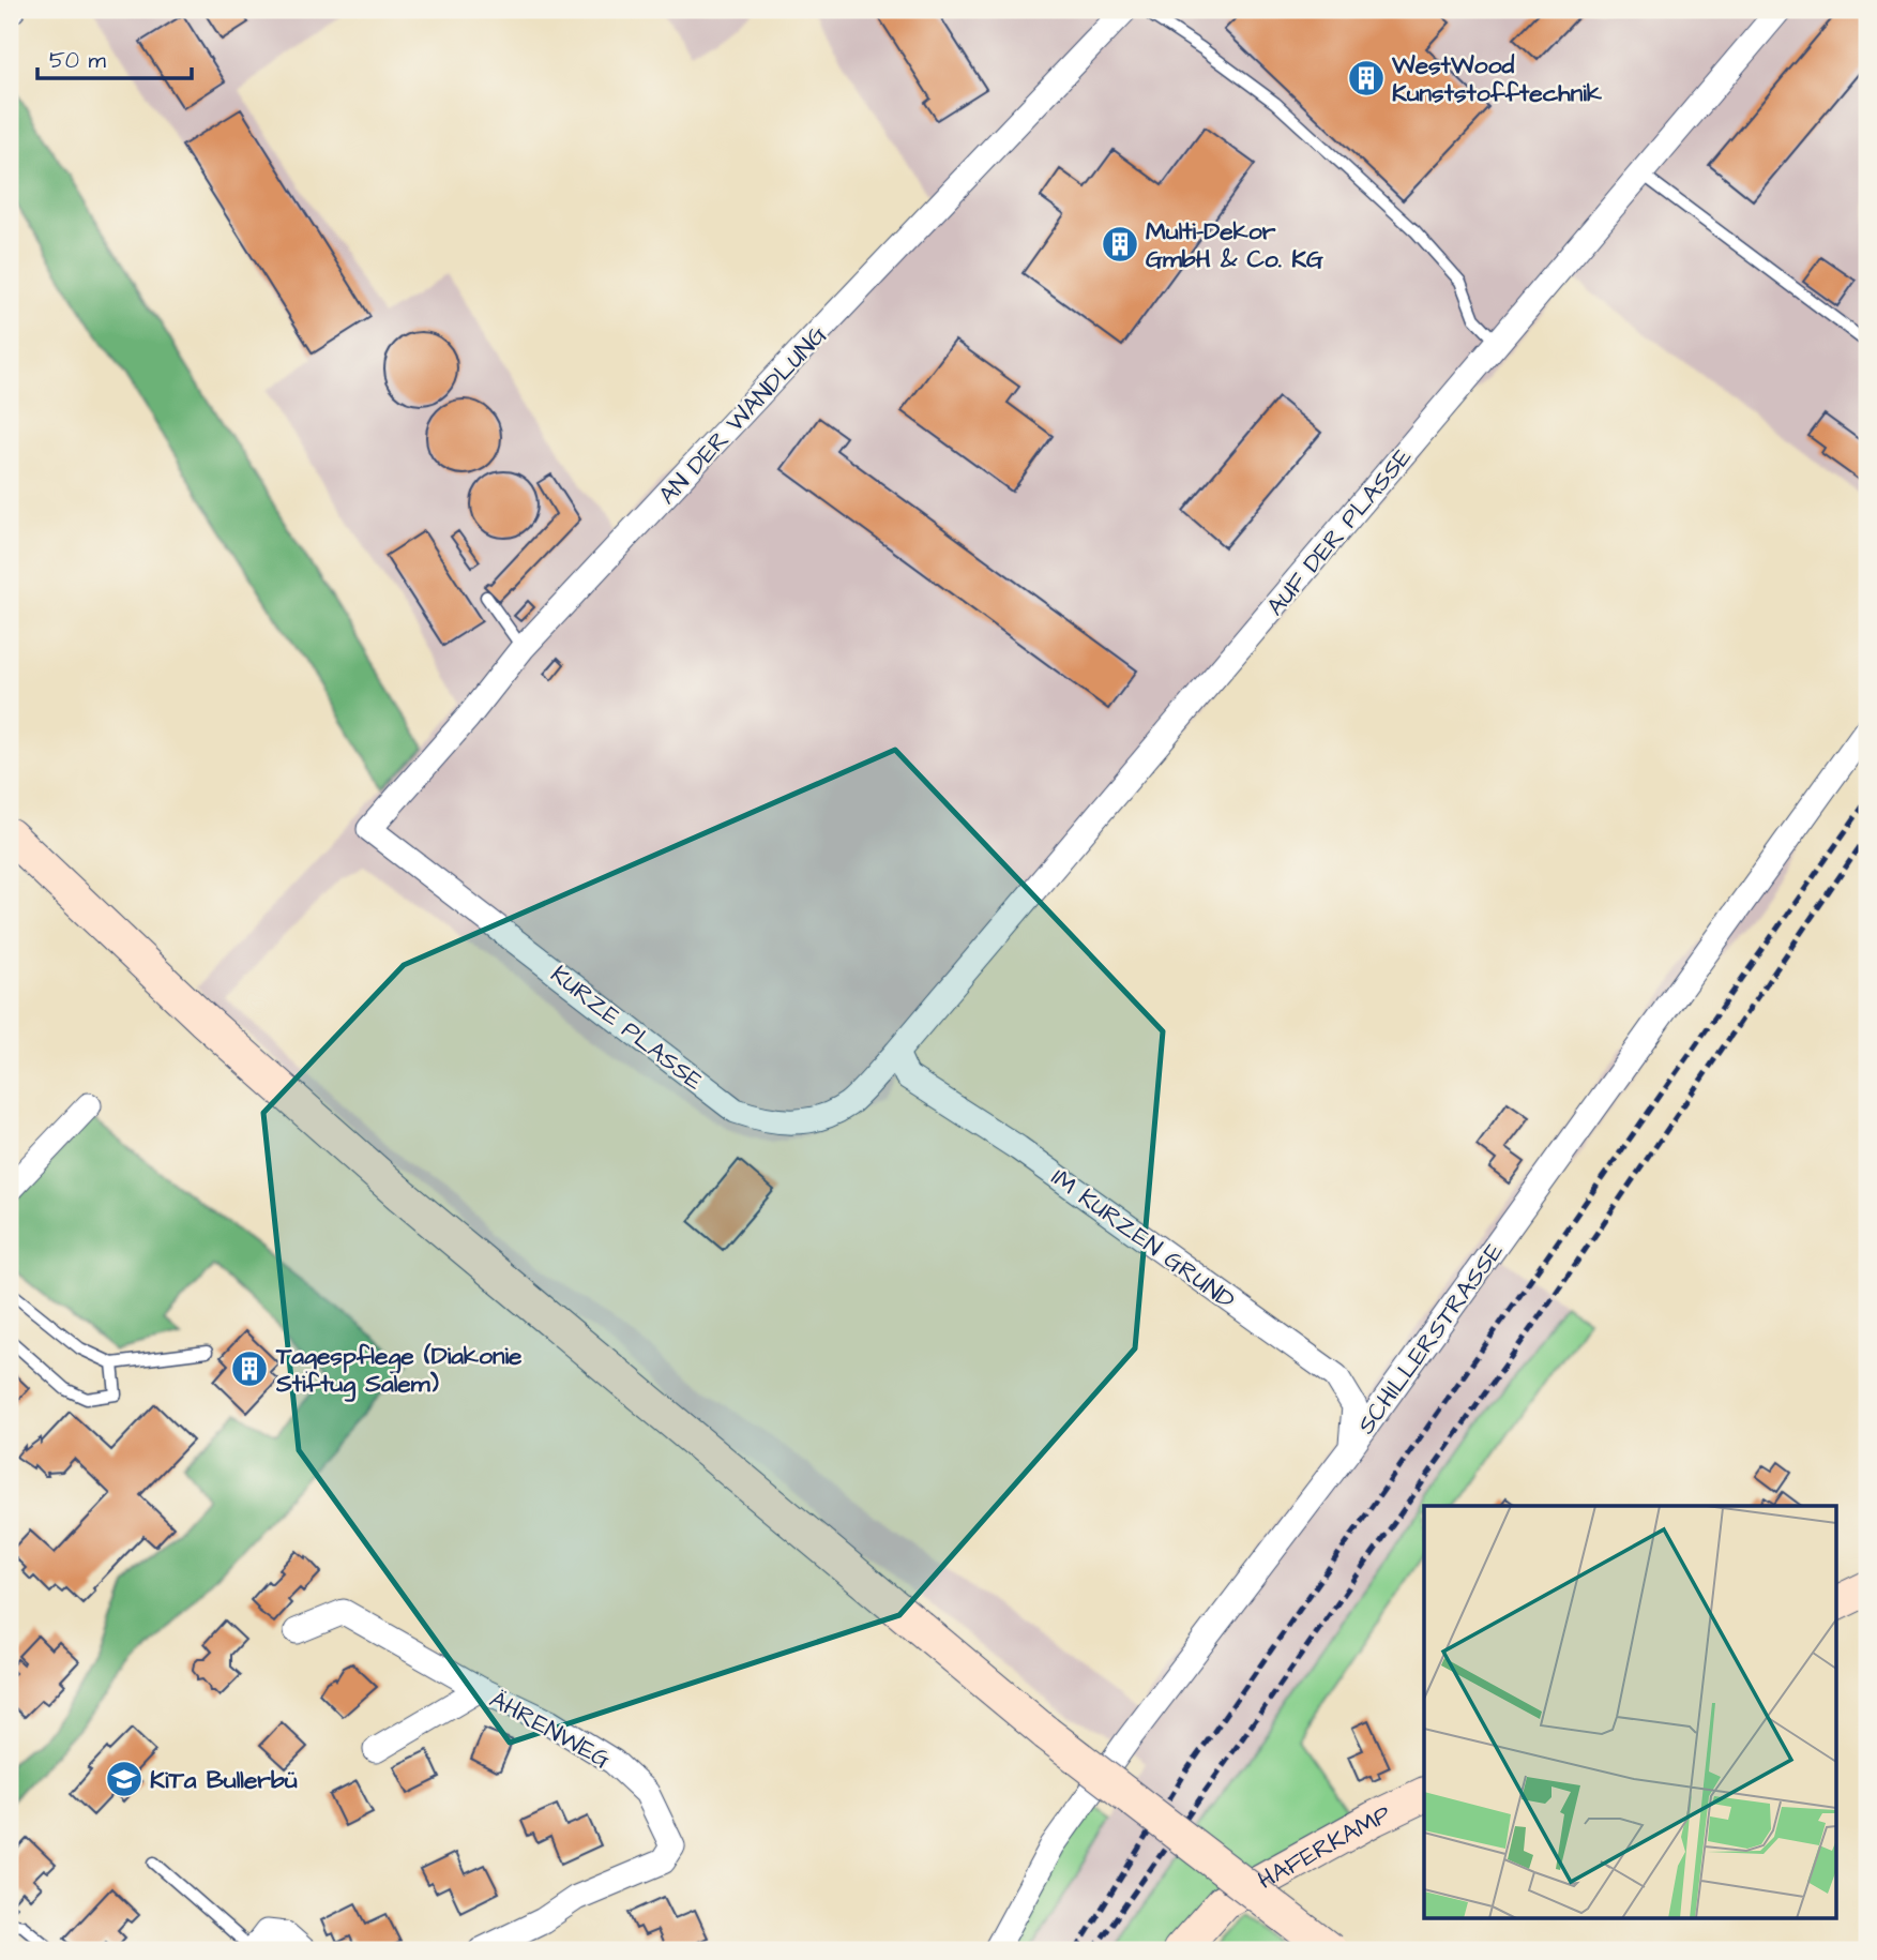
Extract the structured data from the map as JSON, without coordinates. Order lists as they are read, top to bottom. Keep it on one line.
{"streets":{"main road":["HAFERKAMP"],"street":["AN DER WANDLUNG","AUF DER PLASSE","KURZE PLASSE","IM KURZEN GRUND","SCHILLERSTRASSE","ÄHRENWEG"]},"crossings":[["AN DER WANDLUNG","KURZE PLASSE"],["AUF DER PLASSE","KURZE PLASSE"],["AUF DER PLASSE","IM KURZEN GRUND"],["KURZE PLASSE","IM KURZEN GRUND"],["IM KURZEN GRUND","SCHILLERSTRASSE"]],"places":{"building":["WestWood Kunststofftechnik","Multi-Dekor GmbH & Co. KG","Tagespflege (Diakonie Stiftug Salem)"],"school or university":["KiTa Bullerbü"]},"scale_bar":"50 m"}
